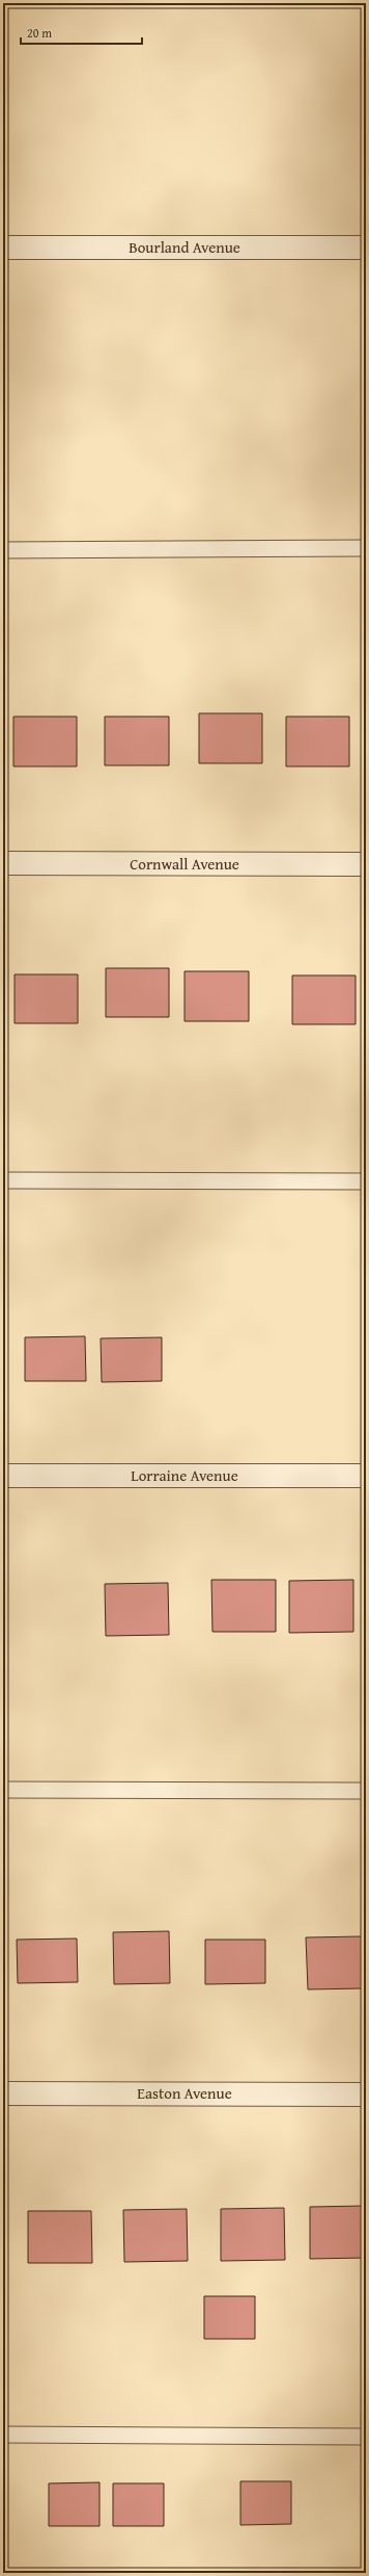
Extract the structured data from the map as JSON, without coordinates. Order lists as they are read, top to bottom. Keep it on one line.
{"streets":{"street":["Bourland Avenue","Cornwall Avenue","Lorraine Avenue","Easton Avenue"]},"scale_bar":"20 m"}
